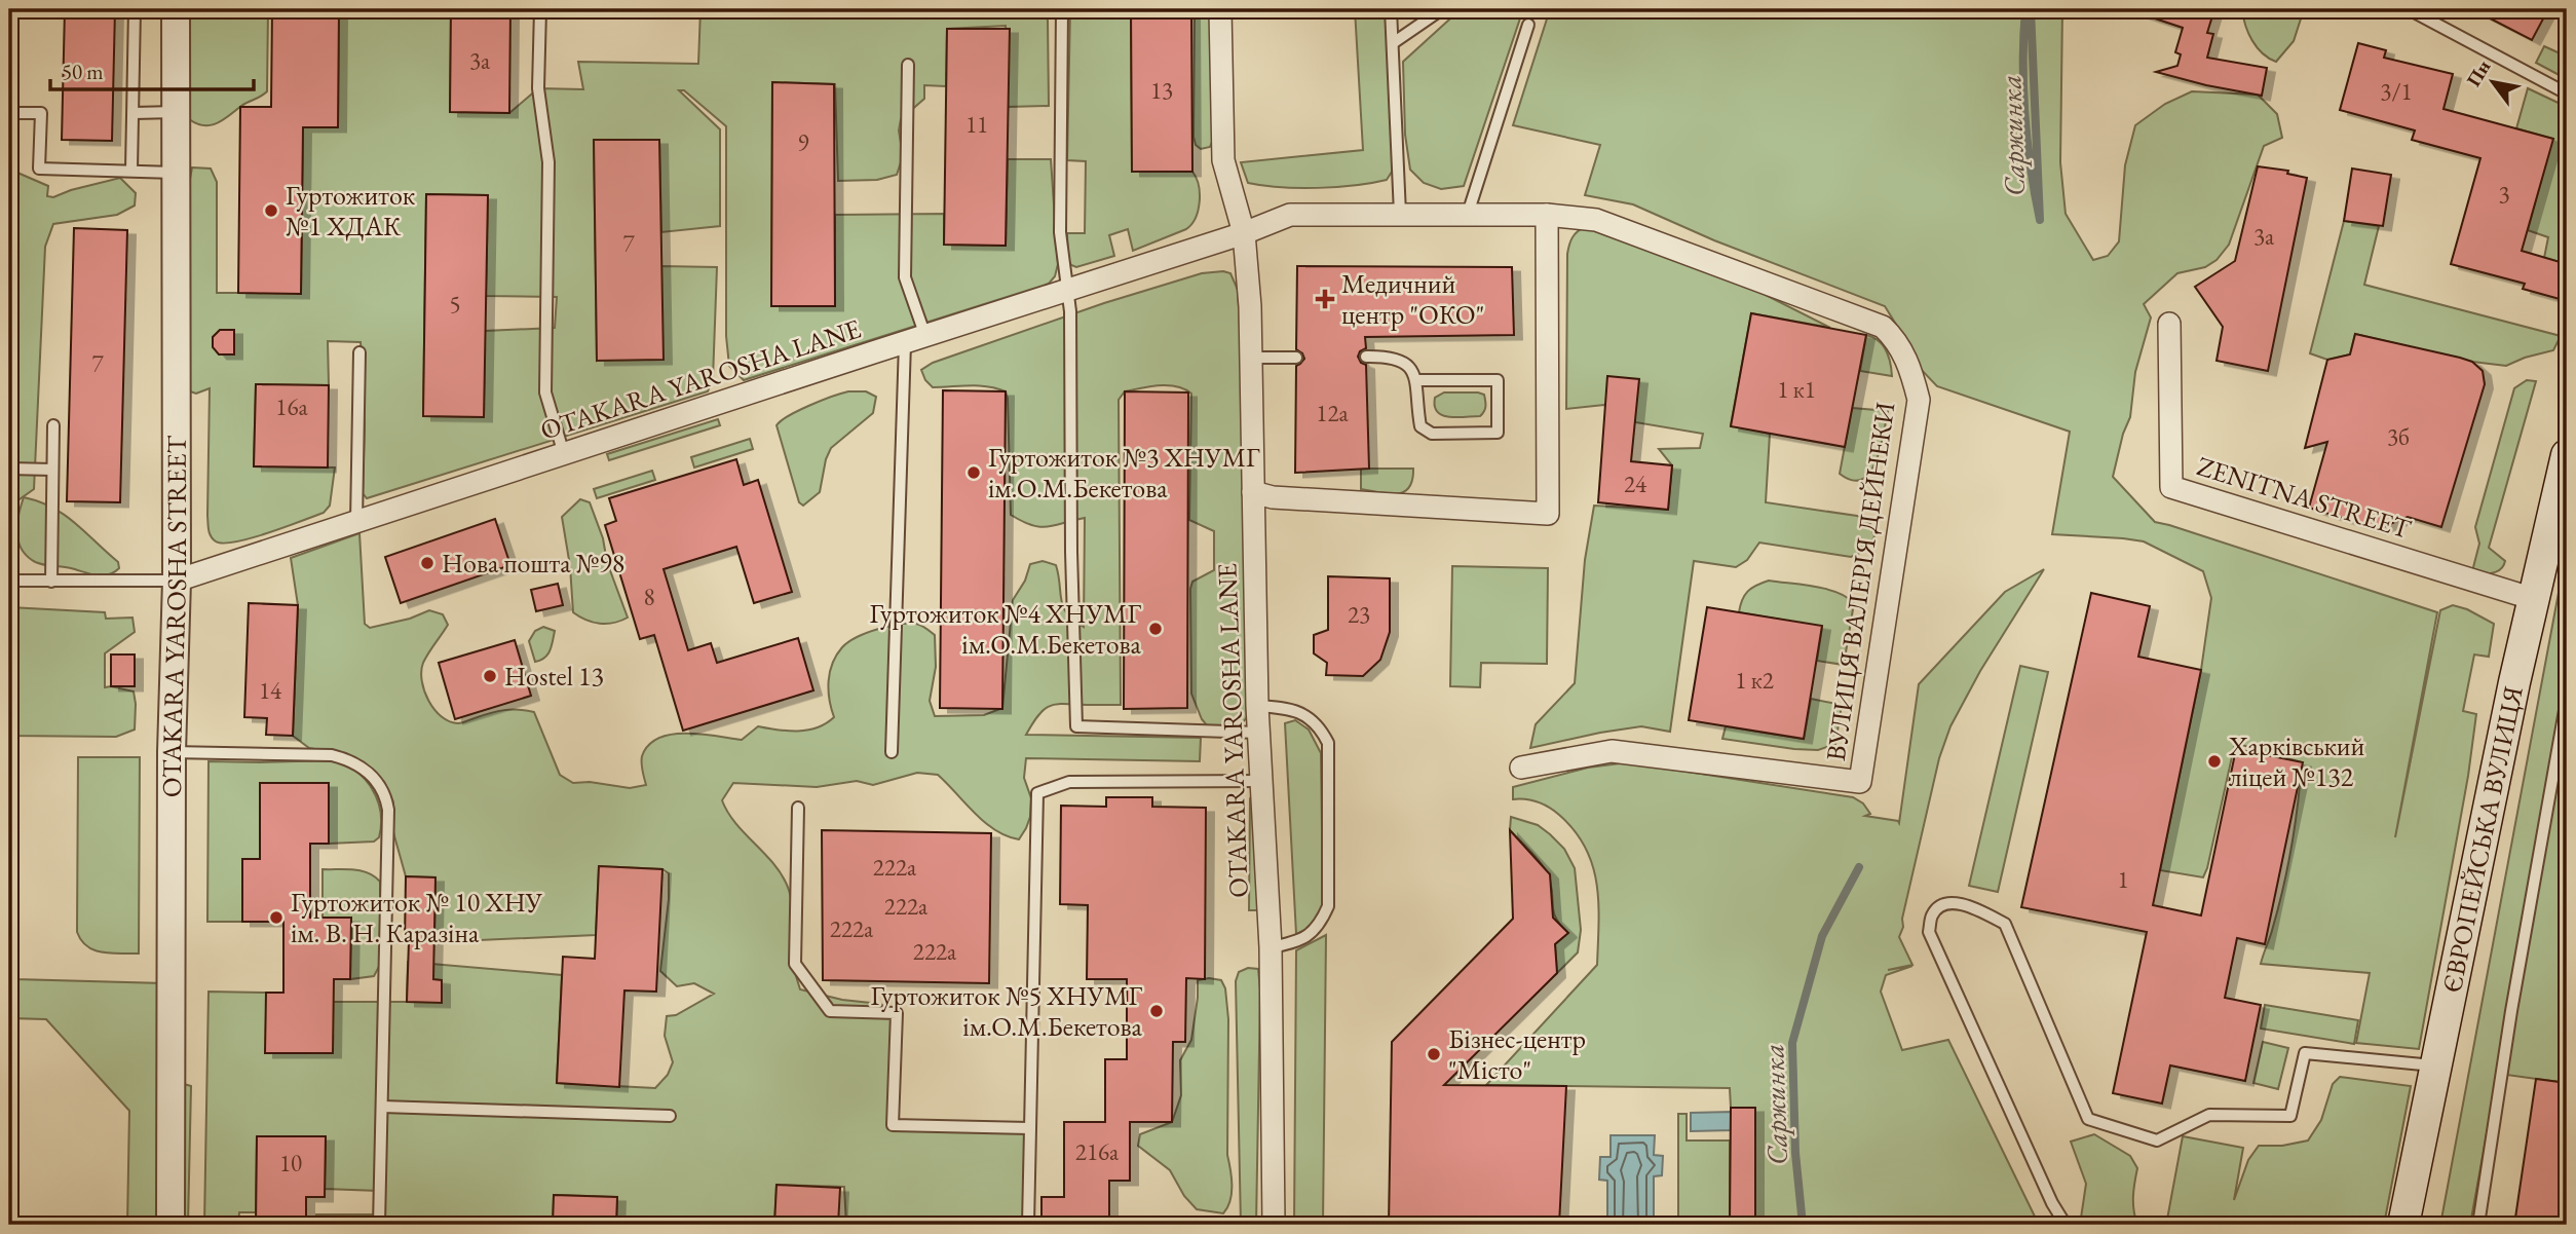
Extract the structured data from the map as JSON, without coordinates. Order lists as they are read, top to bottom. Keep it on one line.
{"streets":{"main road":["ЄВРОПЕЙСЬКА ВУЛИЦЯ"],"street":["OTAKARA YAROSHA LANE","ZENITNA STREET","ВУЛИЦЯ ВАЛЕРІЯ ДЕЙНЕКИ","OTAKARA YAROSHA STREET"]},"crossings":[["OTAKARA YAROSHA LANE","ВУЛИЦЯ ВАЛЕРІЯ ДЕЙНЕКИ"],["OTAKARA YAROSHA LANE","OTAKARA YAROSHA STREET"],["ZENITNA STREET","ЄВРОПЕЙСЬКА ВУЛИЦЯ"]],"water":["Саржинка"],"places":{"other":["Гуртожиток №1 ХДАК","Гуртожиток №3 ХНУМГ ім.О.М.Бекетова","Нова пошта №98","Гуртожиток №4 ХНУМГ ім.О.М.Бекетова","Hostel 13","Харківський ліцей №132","Гуртожиток № 10 ХНУ ім. В. Н. Каразіна","Гуртожиток №5 ХНУМГ ім.О.М.Бекетова","Бізнес-центр \"Місто\""],"health":["Медичний центр \"ОКО\""]},"house_numbers":["3а","13","3/1","11","9","3","3а","7","5","7","1 к1","16а","12а","3б","24","8","23","1 к2","14","222а","1","222а","222а","222а","216а","10"],"scale_bar":"50 m","north":"top left"}
